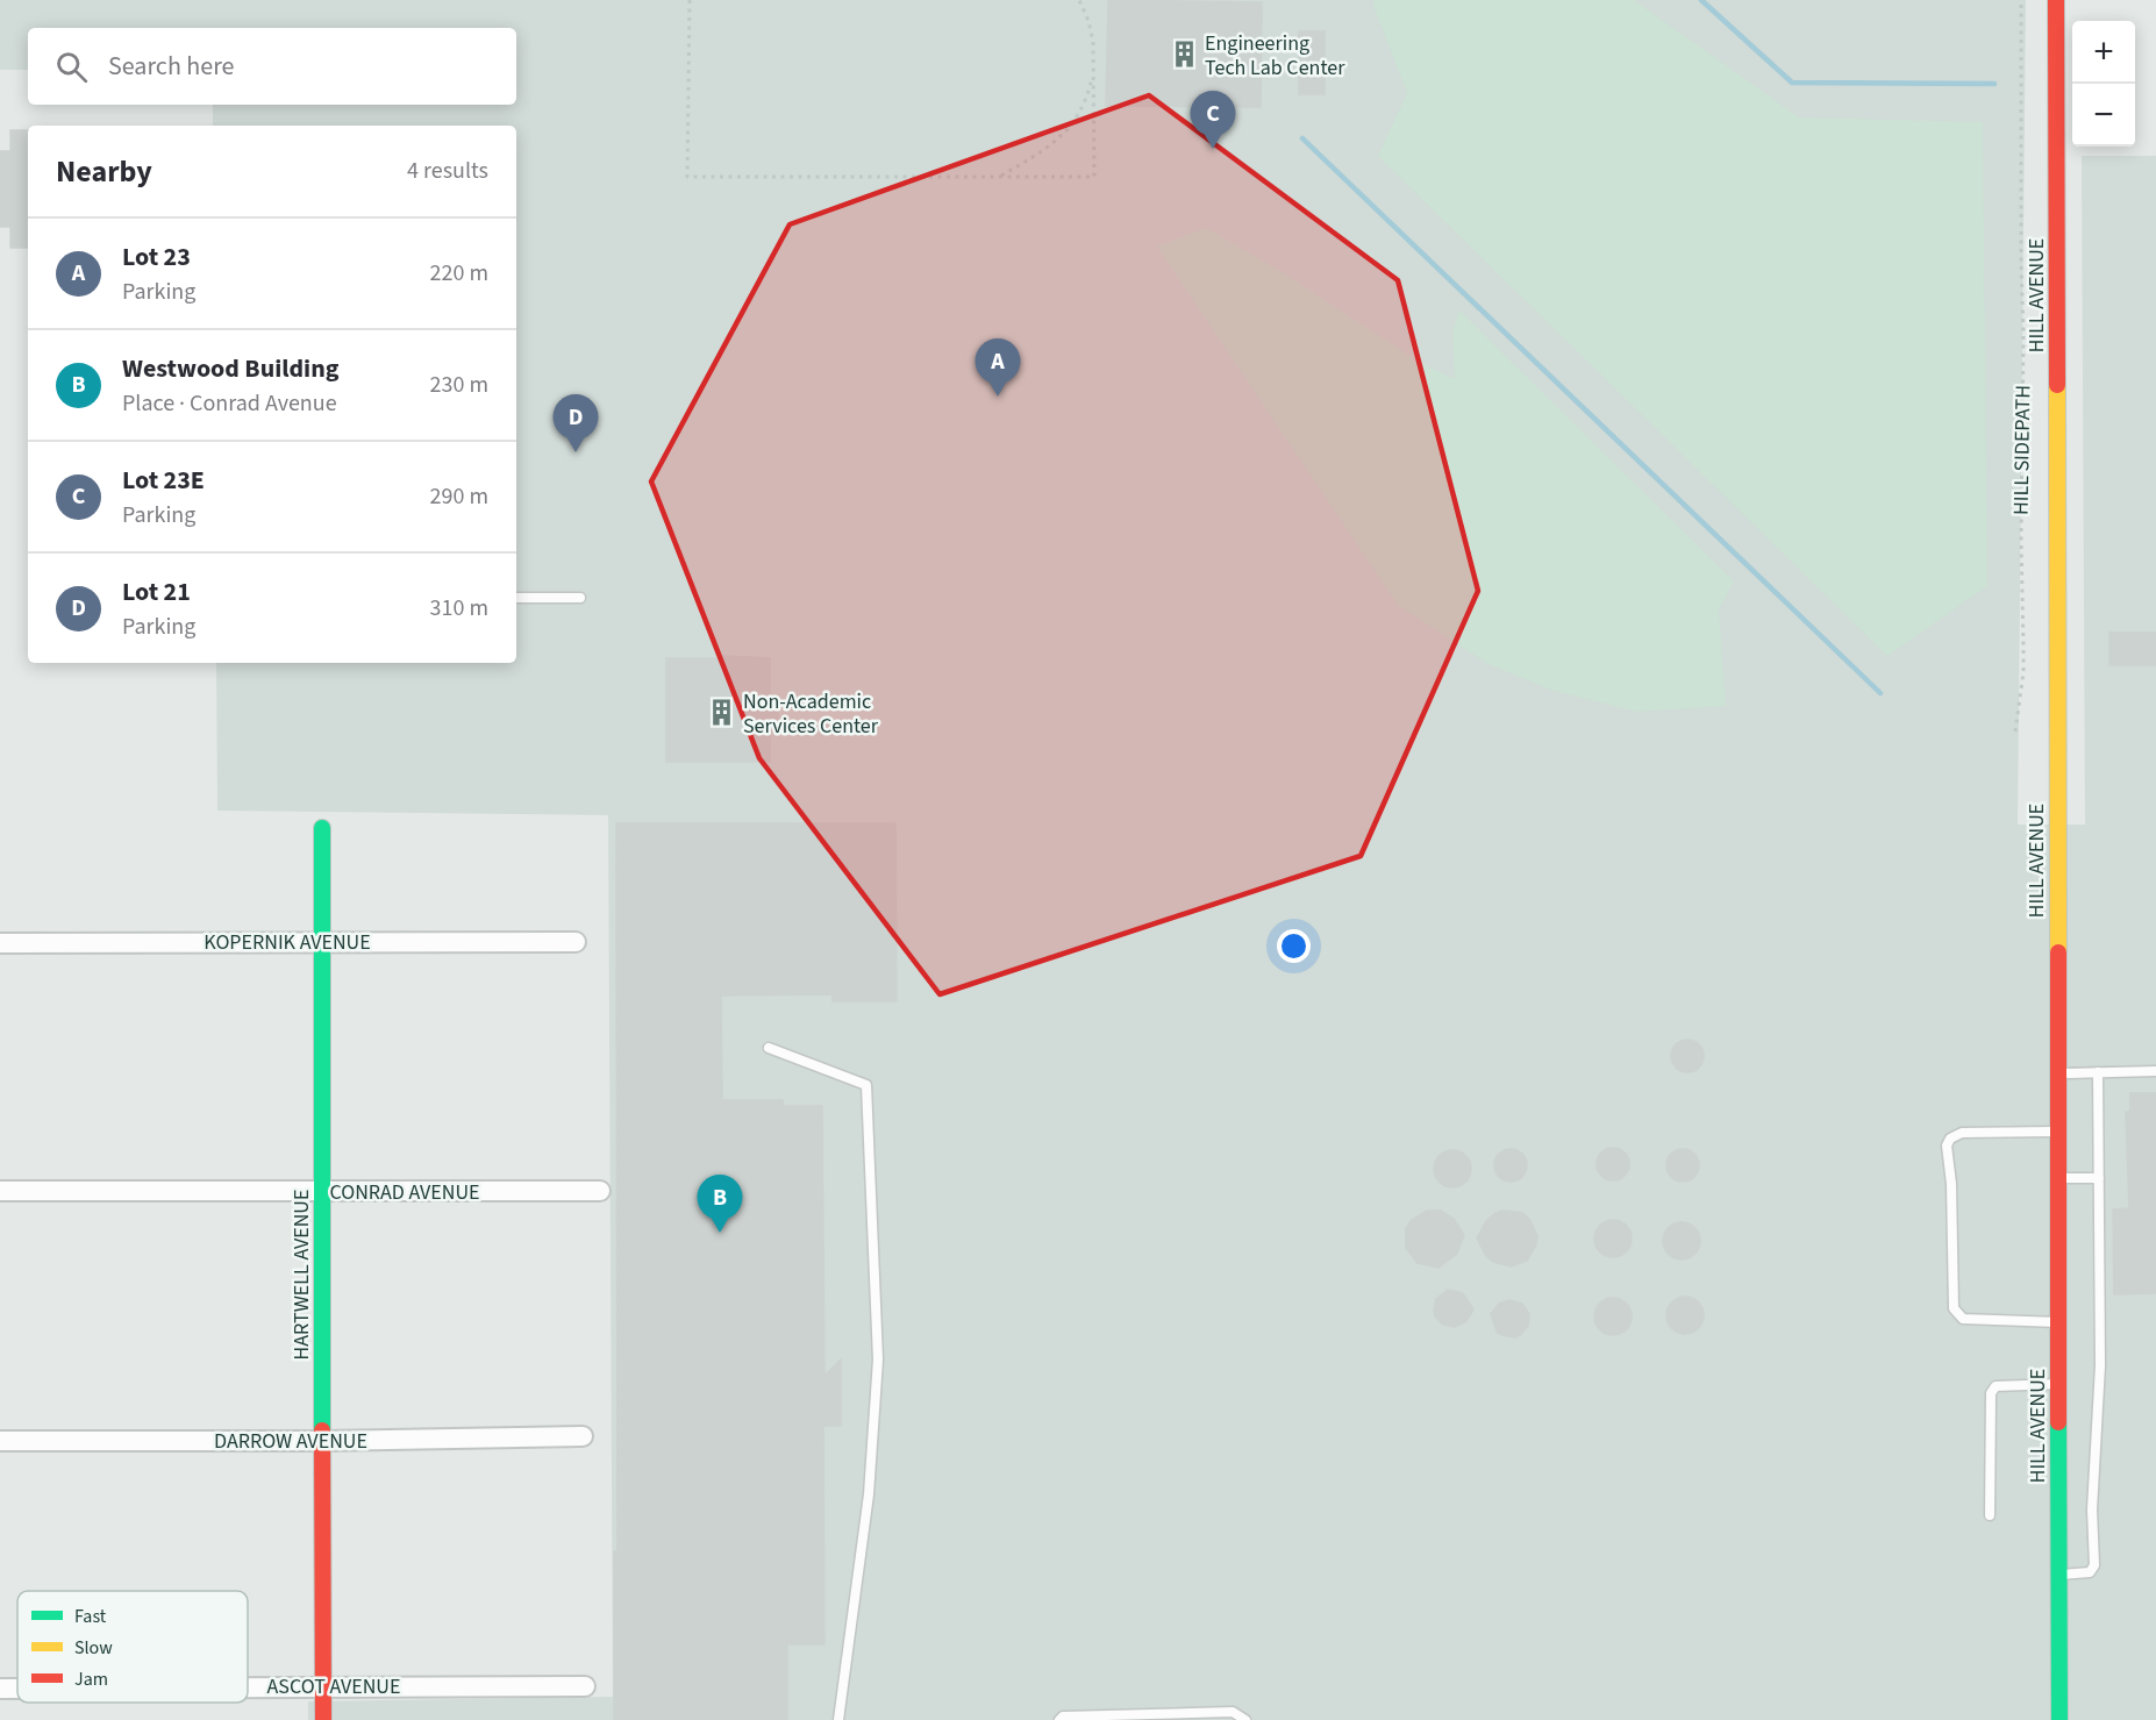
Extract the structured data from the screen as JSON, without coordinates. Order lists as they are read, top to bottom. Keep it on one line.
{"streets":{"main road":["HILL AVENUE","HARTWELL AVENUE"],"street":["KOPERNIK AVENUE","CONRAD AVENUE","DARROW AVENUE","ASCOT AVENUE"],"path":["HILL SIDEPATH"]},"crossings":[["KOPERNIK AVENUE","HARTWELL AVENUE"],["CONRAD AVENUE","HARTWELL AVENUE"],["HARTWELL AVENUE","DARROW AVENUE"],["HARTWELL AVENUE","ASCOT AVENUE"]],"places":{"building":["Engineering Tech Lab Center","Non-Academic Services Center"]},"legend":["Fast","Slow","Jam"],"page":{"map_buttons":["+","−"],"search":"Search here","pins":["C","A","D","B"],"heading":["Nearby","4 results"],"list":[{"mark":"A","name":"Lot 23","note":"Parking","value":"220 m"},{"mark":"B","name":"Westwood Building","note":"Place · Conrad Avenue","value":"230 m"},{"mark":"C","name":"Lot 23E","note":"Parking","value":"290 m"},{"mark":"D","name":"Lot 21","note":"Parking","value":"310 m"}]}}
